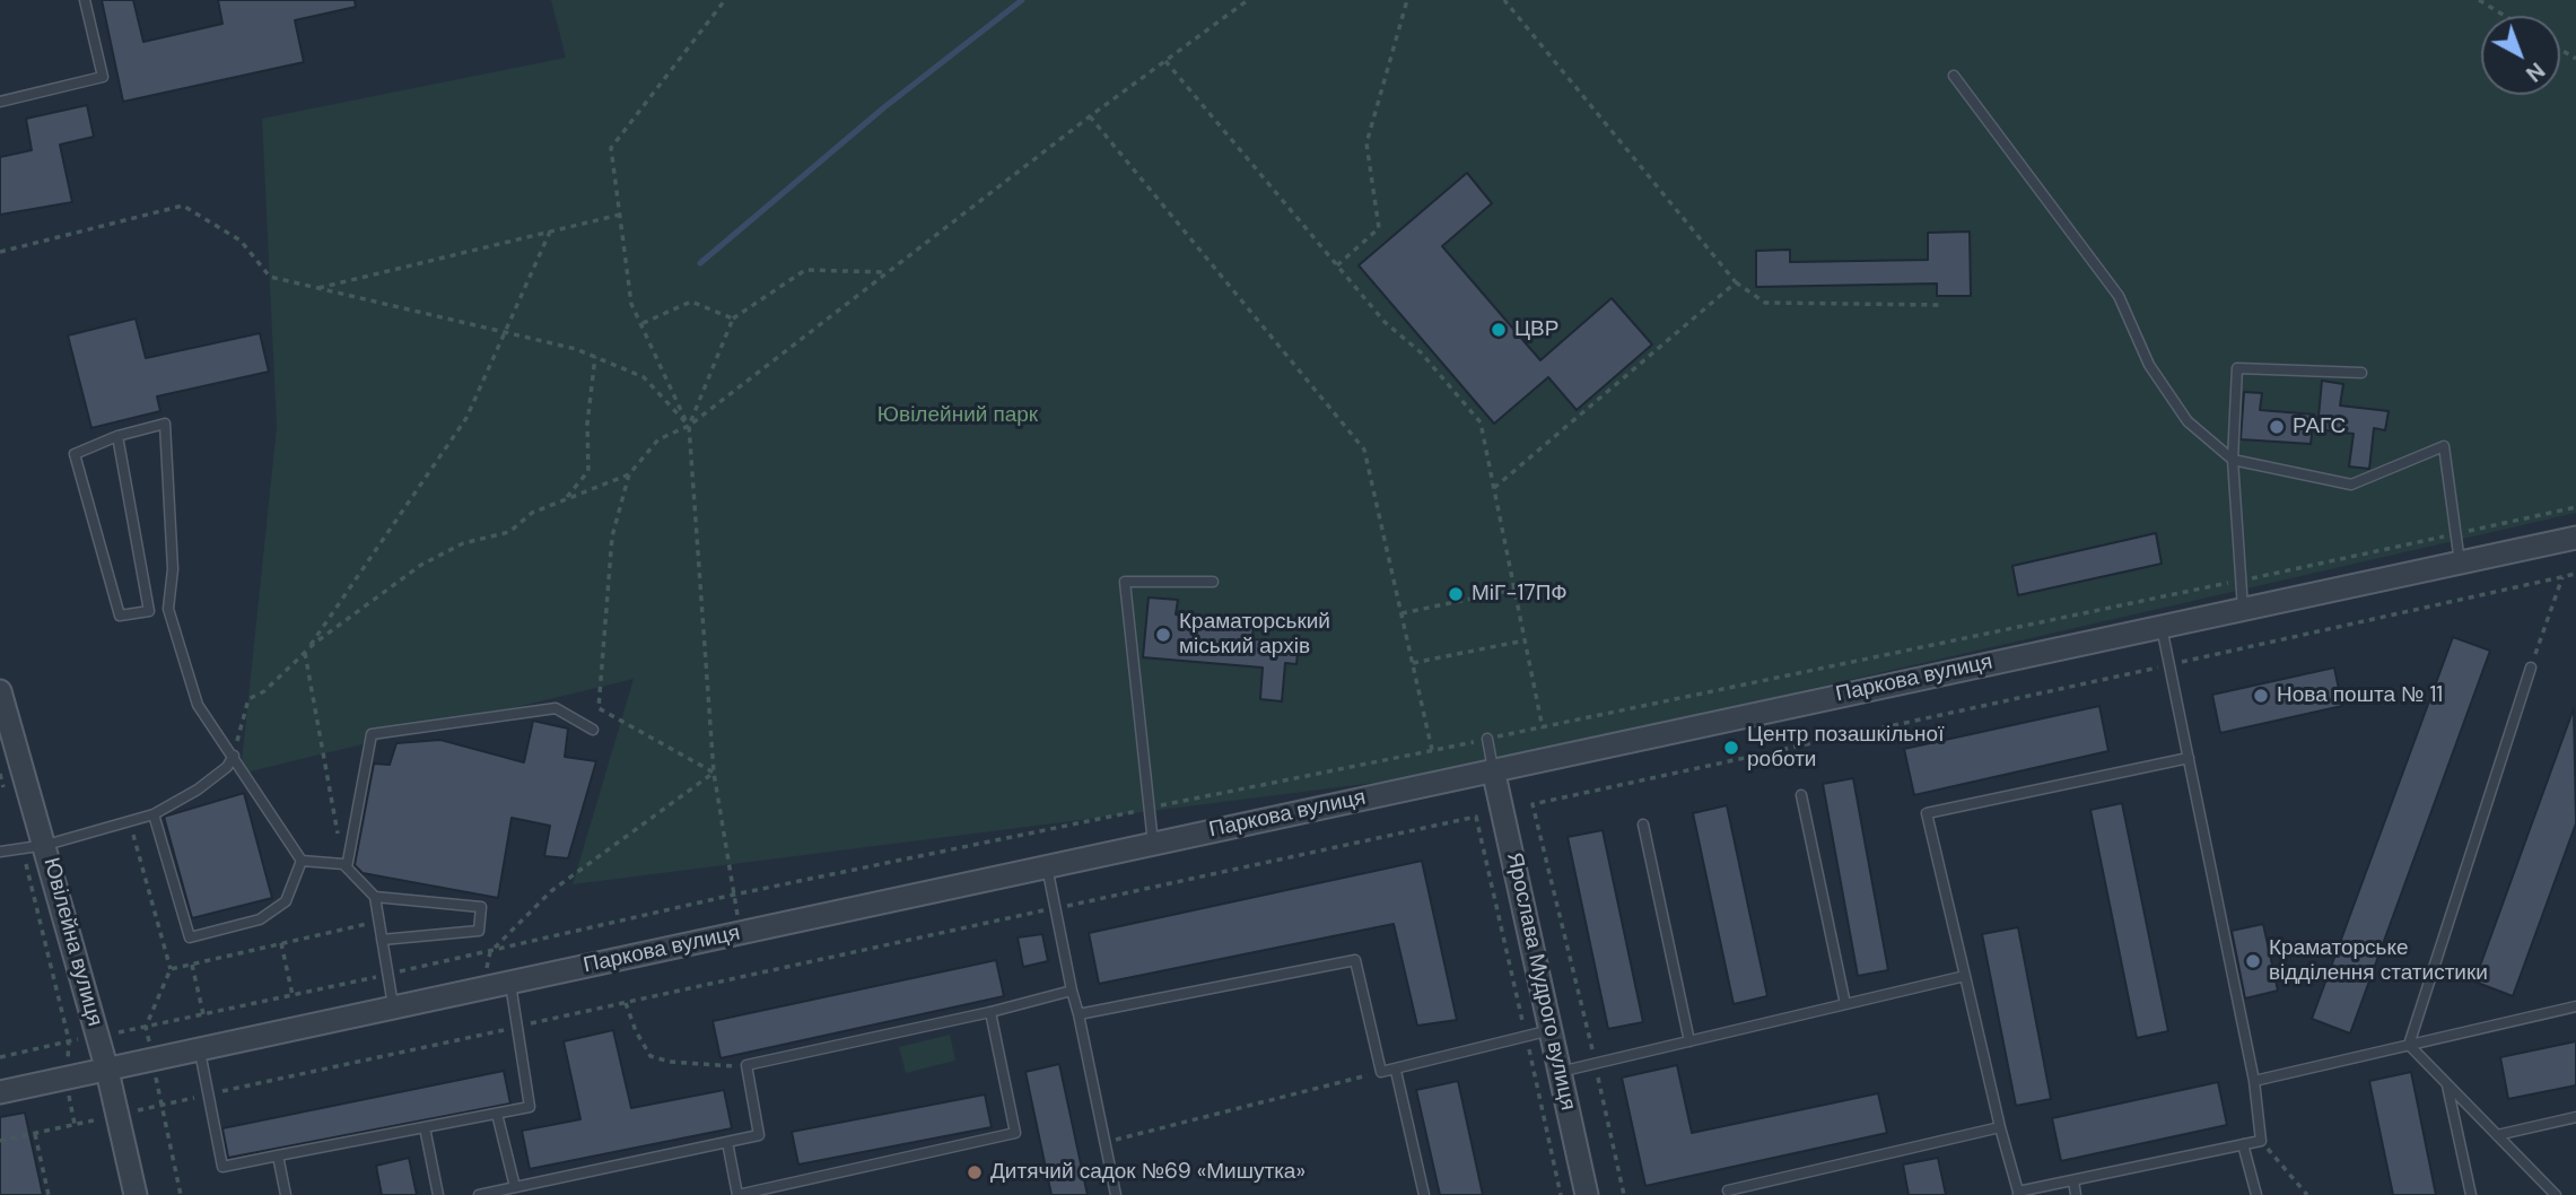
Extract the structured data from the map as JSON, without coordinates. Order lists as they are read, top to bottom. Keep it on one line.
{"streets":{"street":["Паркова вулиця","Ювілейна вулиця","Ярослава Мудрого вулиця"]},"crossings":[["Паркова вулиця","Ювілейна вулиця"],["Паркова вулиця","Ярослава Мудрого вулиця"]],"parks":["Ювілейний парк"],"places":["ЦВР","РАГС","МіГ-17ПФ","Краматорський міський архів","Нова пошта № 11","Центр позашкільної роботи","Краматорське відділення статистики","Дитячий садок №69 «Мишутка»"],"north":"bottom right"}
